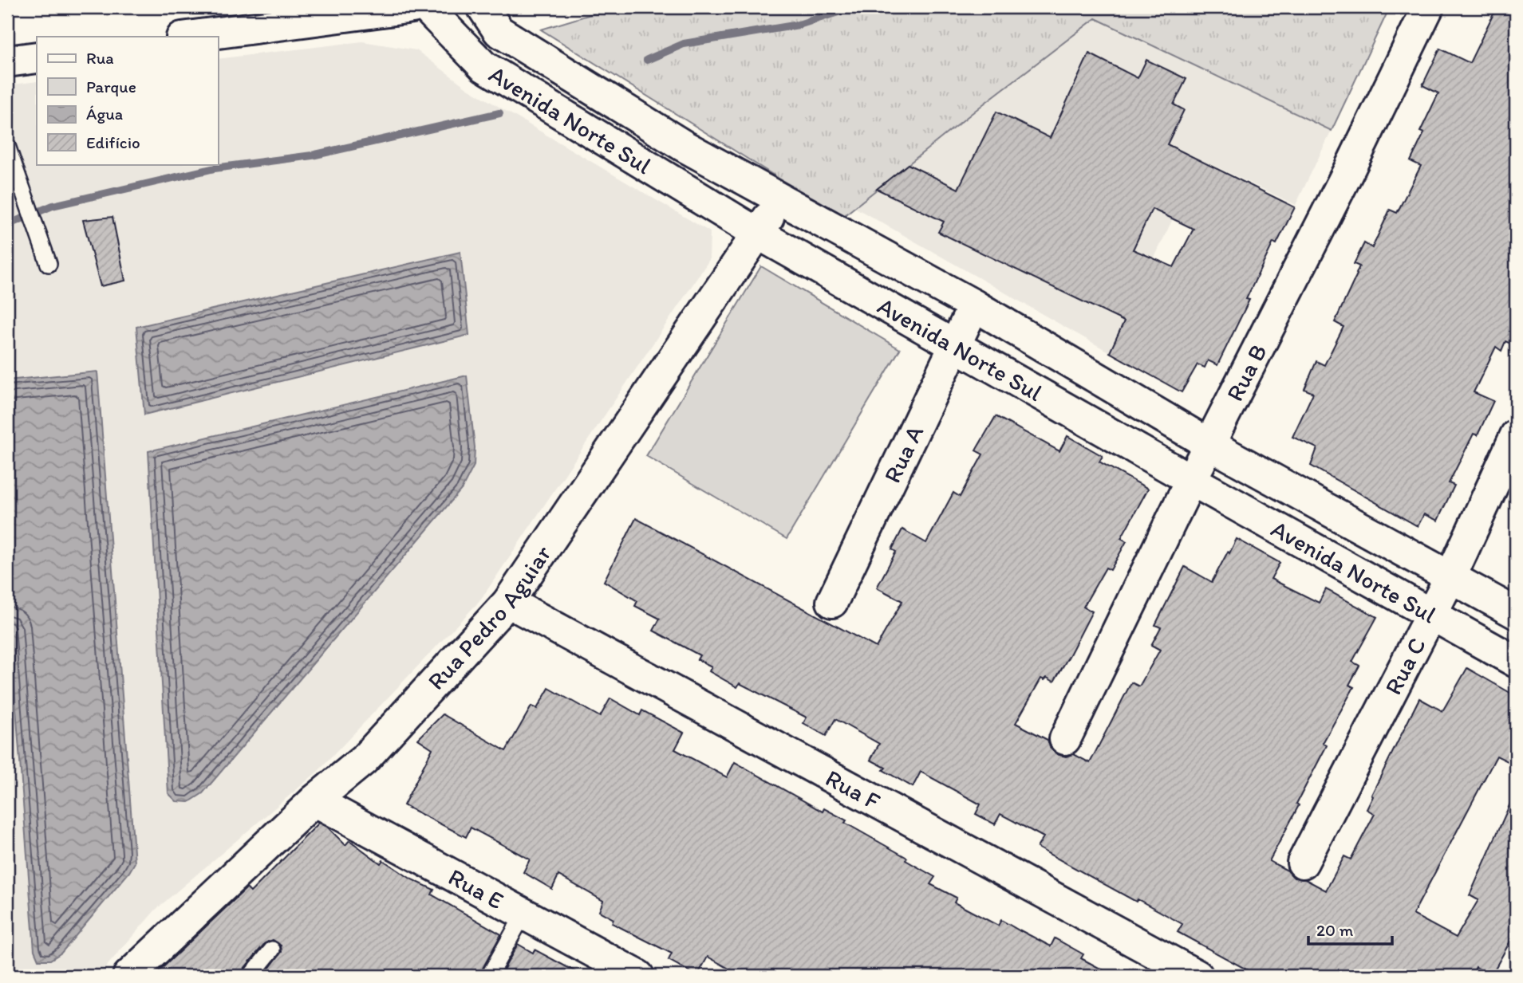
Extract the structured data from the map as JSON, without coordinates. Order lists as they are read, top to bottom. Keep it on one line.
{"streets":{"street":["Avenida Norte Sul","Rua B","Rua A","Rua Pedro Aguiar","Rua C","Rua F","Rua E"]},"crossings":[["Avenida Norte Sul","Rua B"],["Avenida Norte Sul","Rua A"],["Avenida Norte Sul","Rua Pedro Aguiar"],["Avenida Norte Sul","Rua C"],["Rua Pedro Aguiar","Rua F"],["Rua Pedro Aguiar","Rua E"]],"legend":["Rua","Parque","Água","Edifício"],"scale_bar":"20 m"}
